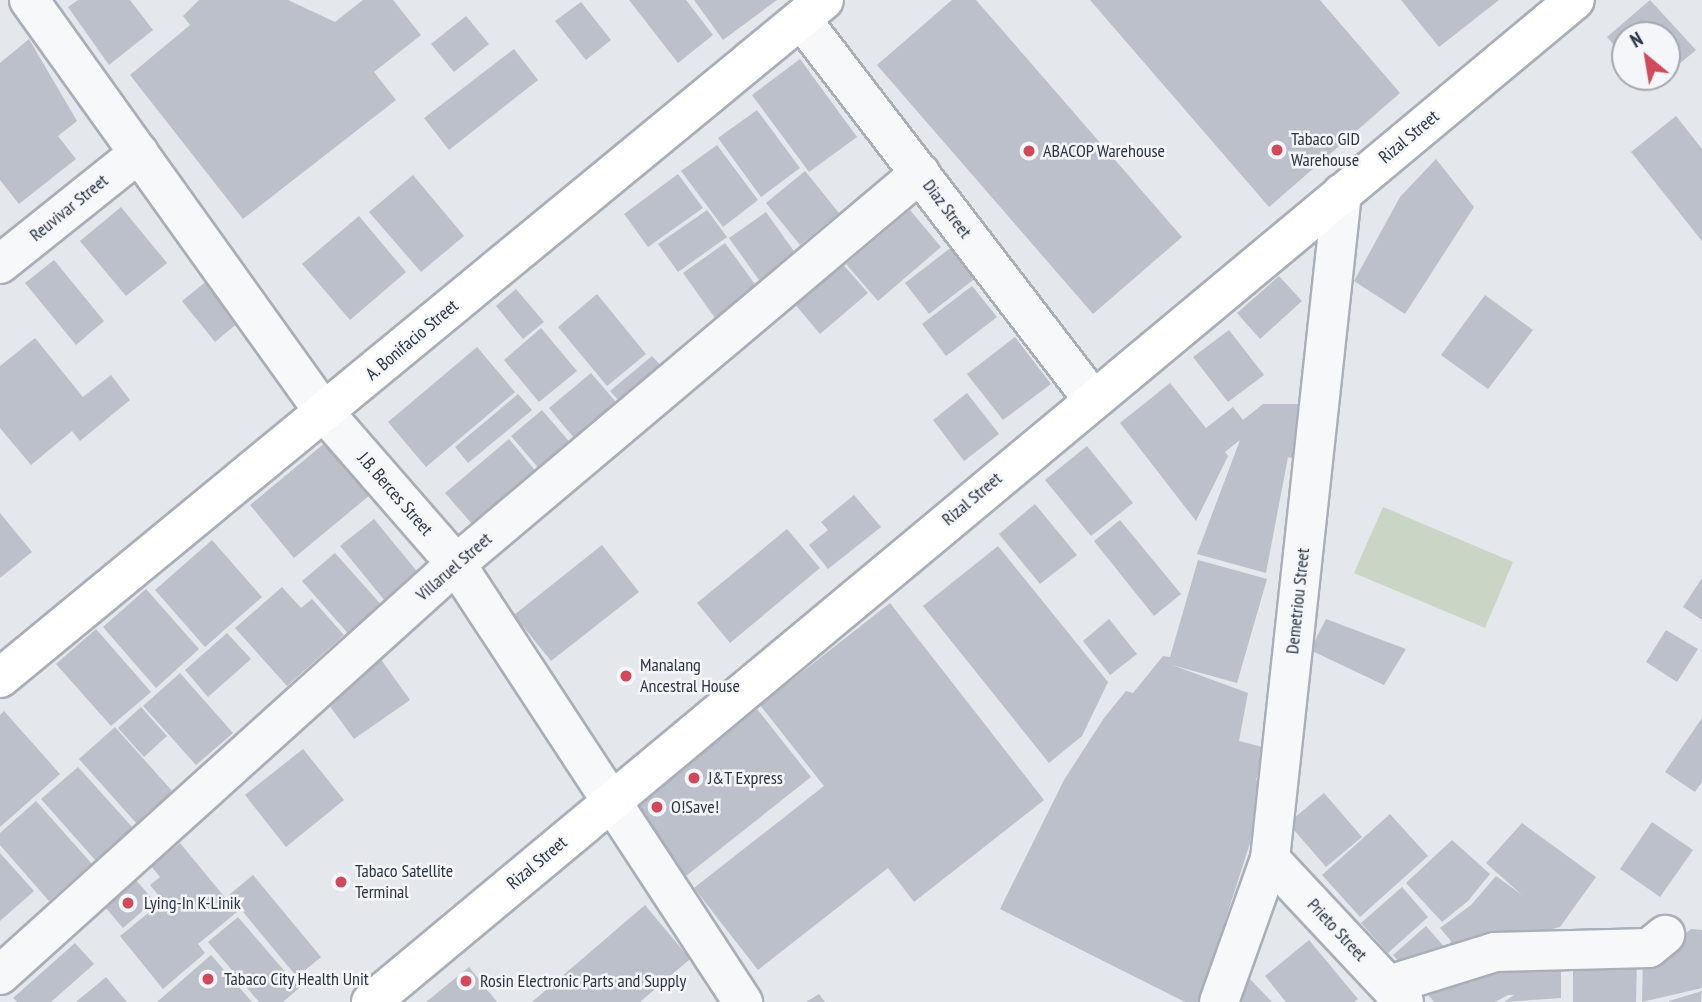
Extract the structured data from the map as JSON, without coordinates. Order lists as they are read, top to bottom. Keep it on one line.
{"streets":{"main road":["Rizal Street","A. Bonifacio Street"],"street":["Reuvivar Street","Diaz Street","J.B. Berces Street","Villaruel Street","Demetriou Street","Prieto Street"]},"crossings":[["Rizal Street","Diaz Street"],["Rizal Street","J.B. Berces Street"],["Rizal Street","Demetriou Street"],["Reuvivar Street","J.B. Berces Street"],["Diaz Street","A. Bonifacio Street"],["Diaz Street","Villaruel Street"],["A. Bonifacio Street","J.B. Berces Street"],["J.B. Berces Street","Villaruel Street"],["Demetriou Street","Prieto Street"]],"places":["Tabaco GID Warehouse","ABACOP Warehouse","Manalang Ancestral House","J&T Express","O!Save!","Tabaco Satellite Terminal","Lying-In K-Linik","Tabaco City Health Unit","Rosin Electronic Parts and Supply"],"north":"top left"}
